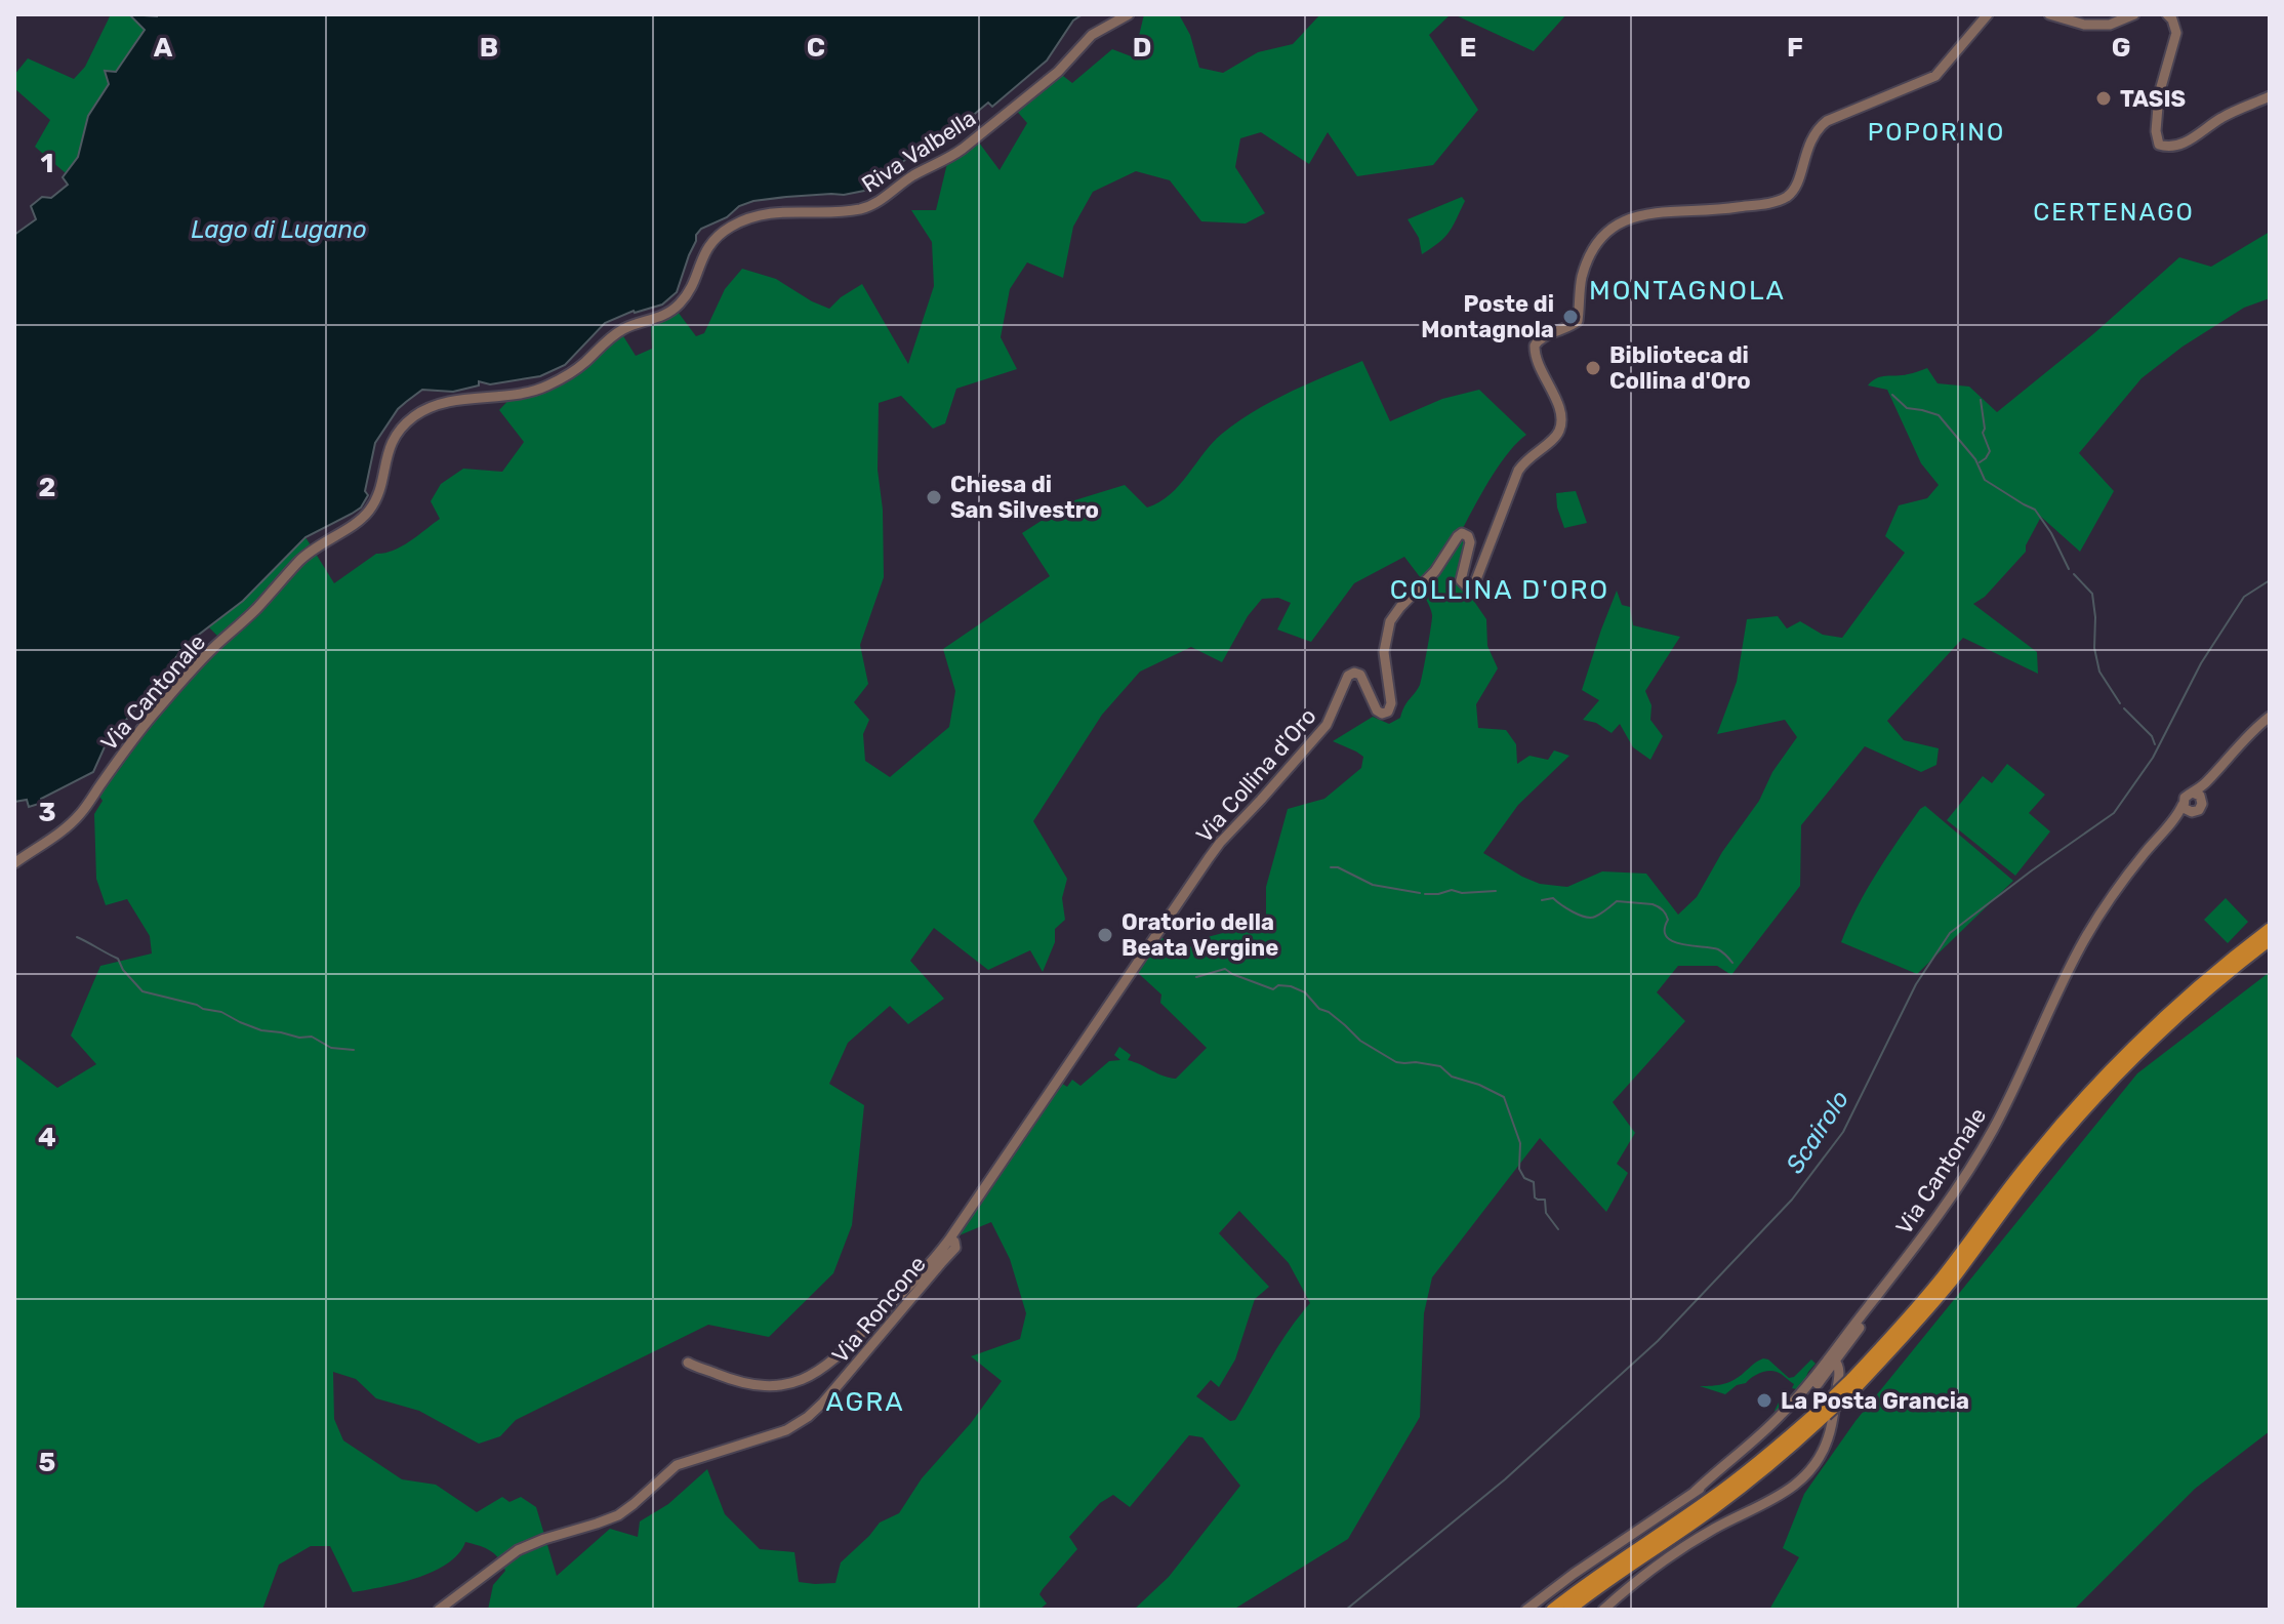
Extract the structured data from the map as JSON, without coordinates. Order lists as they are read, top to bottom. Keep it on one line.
{"streets":{"street":["Riva Valbella","Via Cantonale","Via Collina d'Oro","Via Roncone"]},"crossings":[["Riva Valbella","Via Cantonale"],["Via Collina d'Oro","Via Roncone"]],"districts":["POPORINO","CERTENAGO","MONTAGNOLA","COLLINA D'ORO","AGRA"],"water":["Lago di Lugano","Scairolo"],"places":["TASIS","Poste di Montagnola","Biblioteca di Collina d'Oro","Chiesa di San Silvestro","Oratorio della Beata Vergine","La Posta Grancia"],"grid":{"columns":["A","B","C","D","E","F","G"],"rows":["1","2","3","4","5"]}}
